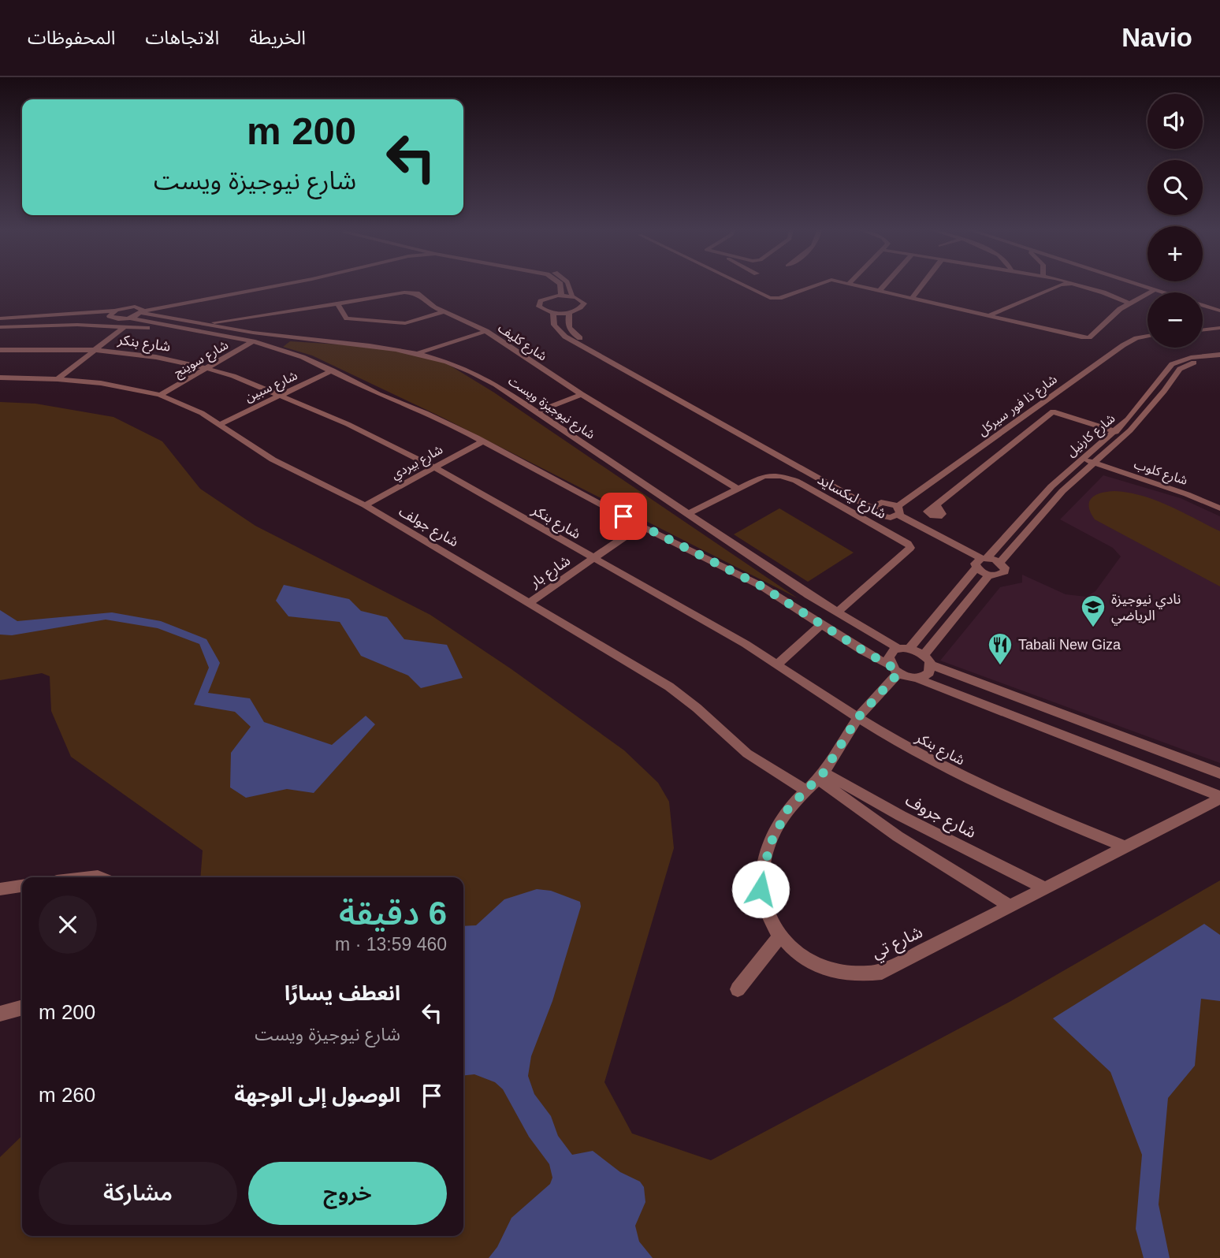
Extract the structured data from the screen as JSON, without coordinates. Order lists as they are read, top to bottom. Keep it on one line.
{"streets":{"street":["شارع كليف","شارع بنكر","شارع سوينج","شارع سبين","شارع ذا فور سيركل","شارع نيوجيزة ويست","شارع كارنيل","شارع بيردي","شارع كلوب","شارع ليكسايد","شارع جولف","شارع بار","شارع جروف","شارع تي"]},"crossings":[["شارع كليف","شارع نيوجيزة ويست"],["شارع كليف","شارع ليكسايد"],["شارع بنكر","شارع سوينج"],["شارع بنكر","شارع سبين"],["شارع بنكر","شارع بيردي"],["شارع بنكر","شارع بار"],["شارع بنكر","شارع تي"],["شارع سوينج","شارع نيوجيزة ويست"],["شارع سوينج","شارع جولف"],["شارع سبين","شارع نيوجيزة ويست"],["شارع سبين","شارع جولف"],["شارع نيوجيزة ويست","شارع كارنيل"],["شارع نيوجيزة ويست","شارع بيردي"],["شارع نيوجيزة ويست","شارع ليكسايد"],["شارع نيوجيزة ويست","شارع بار"],["شارع نيوجيزة ويست","شارع تي"],["شارع كارنيل","شارع كلوب"],["شارع كارنيل","شارع تي"],["شارع بيردي","شارع جولف"],["شارع جولف","شارع بار"],["شارع جولف","شارع تي"],["شارع جروف","شارع تي"]],"places":{"school or university":["نادي نيوجيزة الرياضي"],"restaurant":["Tabali New Giza"]},"page":{"header":"Navio","nav":["الخريطة","الاتجاهات","المحفوظات"],"map_buttons":["+","−"],"turn":["200 m","شارع نيوجيزة ويست"],"heading":["6 دقيقة","460 m · 13:59"],"list":[{"name":"انعطف يسارًا","note":"شارع نيوجيزة ويست","value":"200 m"},{"name":"الوصول إلى الوجهة","value":"260 m"}],"buttons":["خروج","مشاركة"]}}
